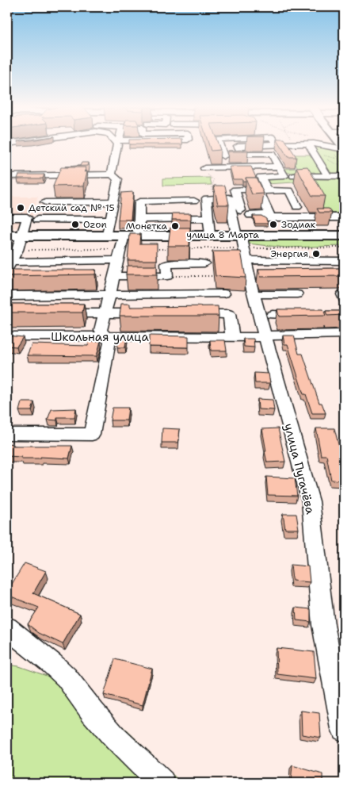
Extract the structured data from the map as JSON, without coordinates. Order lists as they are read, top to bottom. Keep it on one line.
{"streets":{"main road":["улица 8 Марта"],"street":["Школьная улица","улица Пугачёва"]},"crossings":[["улица 8 Марта","улица Пугачёва"],["Школьная улица","улица Пугачёва"]],"places":["Детский сад № 15","Ozon","Зодиак","Монетка","Энергия"]}
